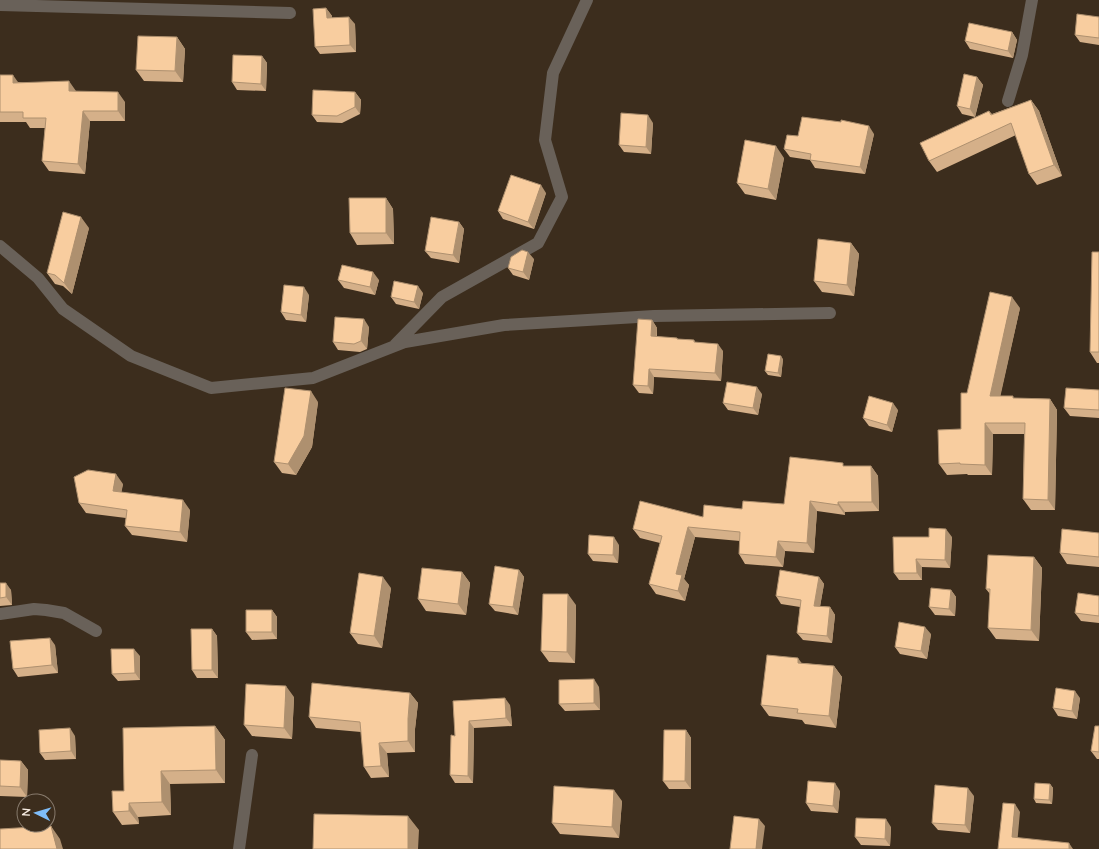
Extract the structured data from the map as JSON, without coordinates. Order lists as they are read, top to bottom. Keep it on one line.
{"north":"left"}
